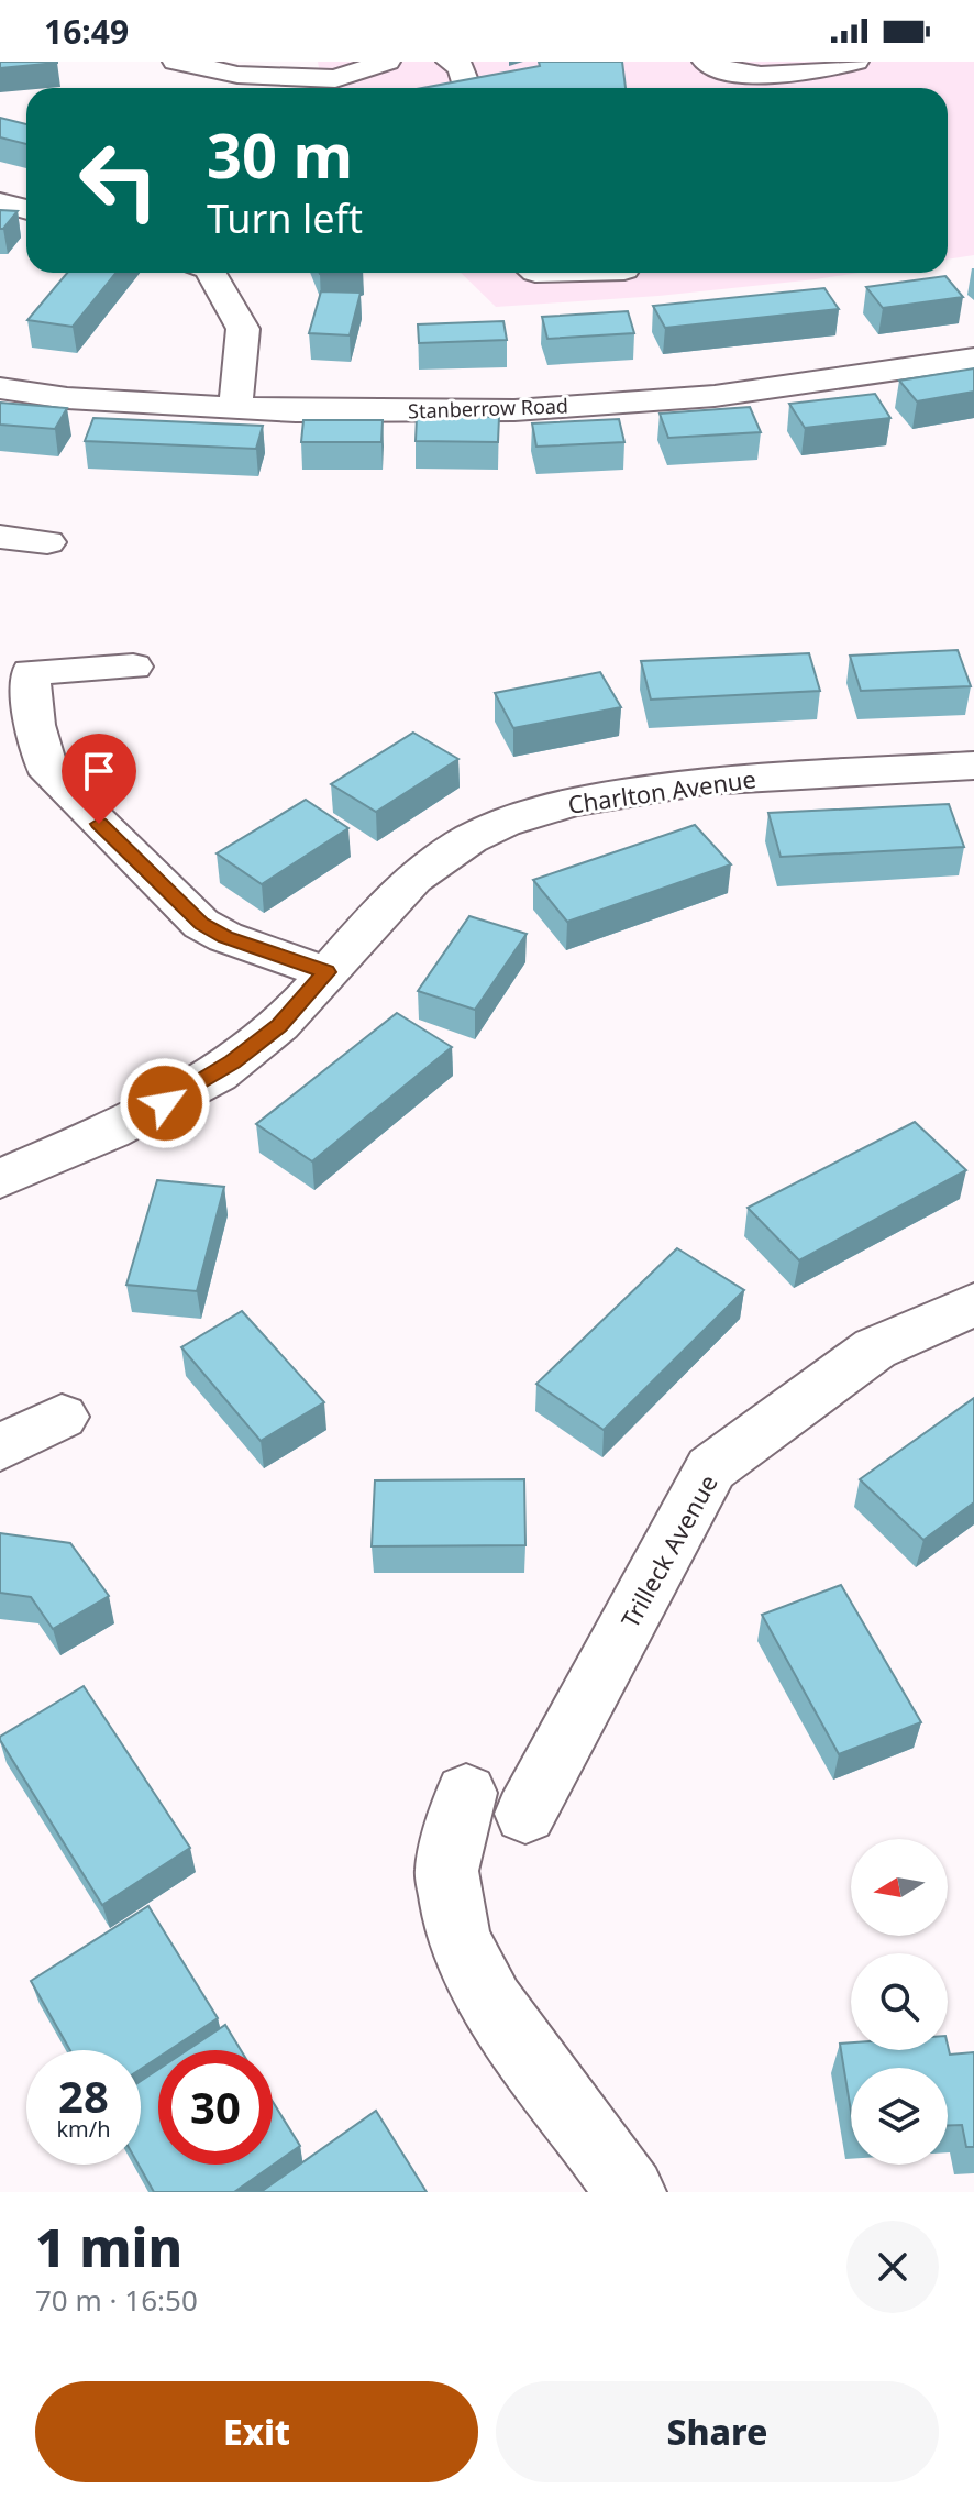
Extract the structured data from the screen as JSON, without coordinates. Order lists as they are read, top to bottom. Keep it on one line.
{"streets":{"street":["Stanberrow Road","Charlton Avenue","Trilleck Avenue"]},"north":"left","page":{"status":"16:49","turn":["30 m","Turn left"],"speed":"28 km/h","limit":"30","heading":["1 min","70 m · 16:50"],"buttons":["Exit","Share"]}}
